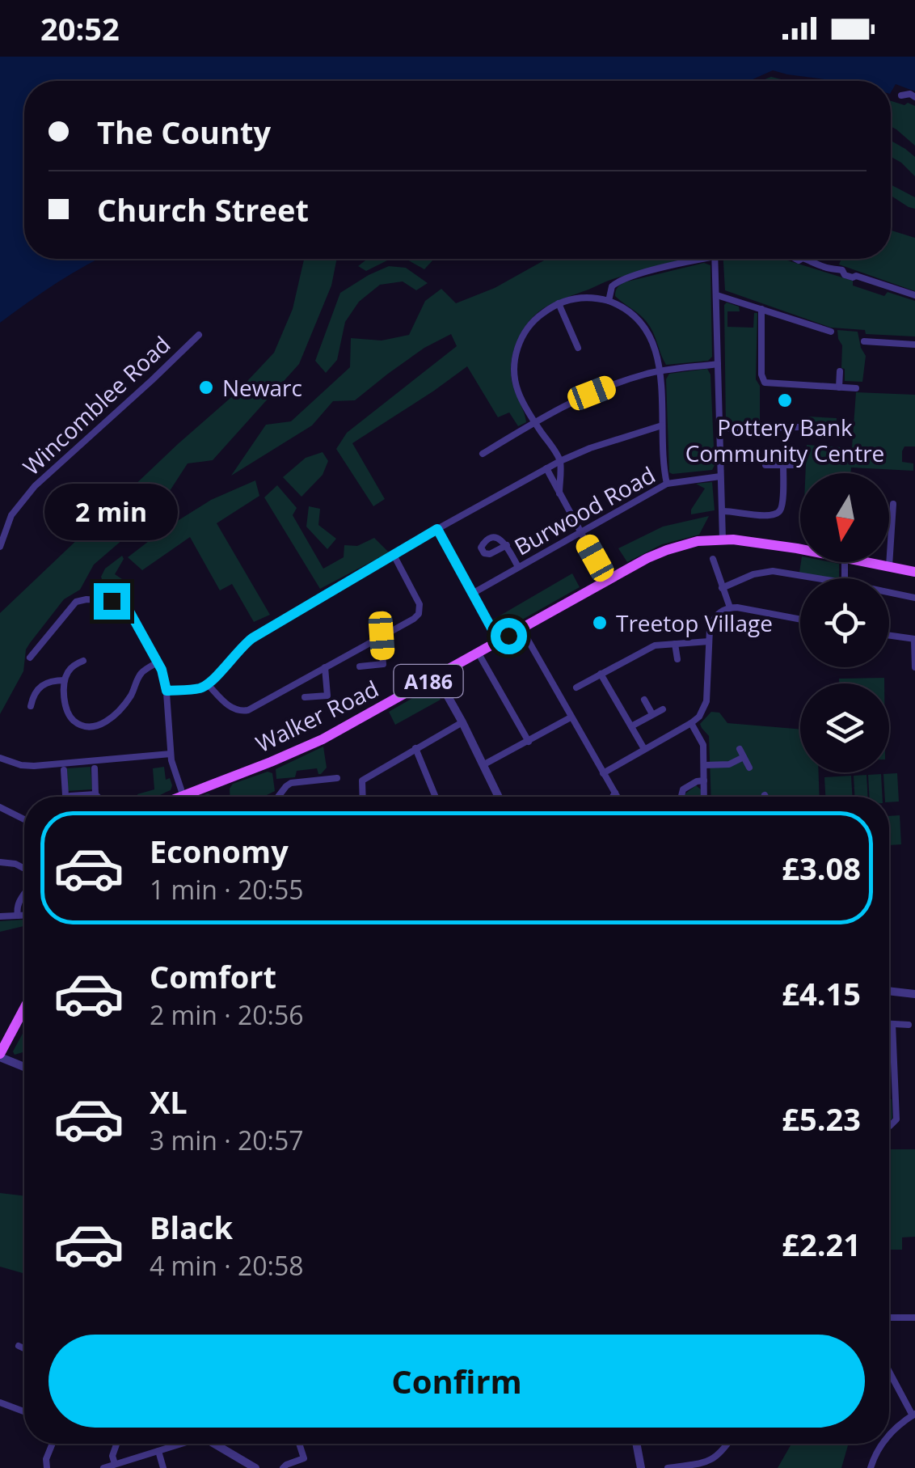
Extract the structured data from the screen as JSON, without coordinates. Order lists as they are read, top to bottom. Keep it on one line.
{"streets":{"main road":["A186","Walker Road"],"street":["Wincomblee Road","Burwood Road"]},"crossings":[["A186","Walker Road"]],"places":["Newarc","Pottery Bank Community Centre","Treetop Village"],"north":"bottom","page":{"status":"20:52","banner":["The County","Church Street"],"bubble":"2 min","list":[{"name":"Economy","note":"1 min · 20:55","value":"£3.08"},{"name":"Comfort","note":"2 min · 20:56","value":"£4.15"},{"name":"XL","note":"3 min · 20:57","value":"£5.23"},{"name":"Black","note":"4 min · 20:58","value":"£2.21"}],"buttons":"Confirm"}}
